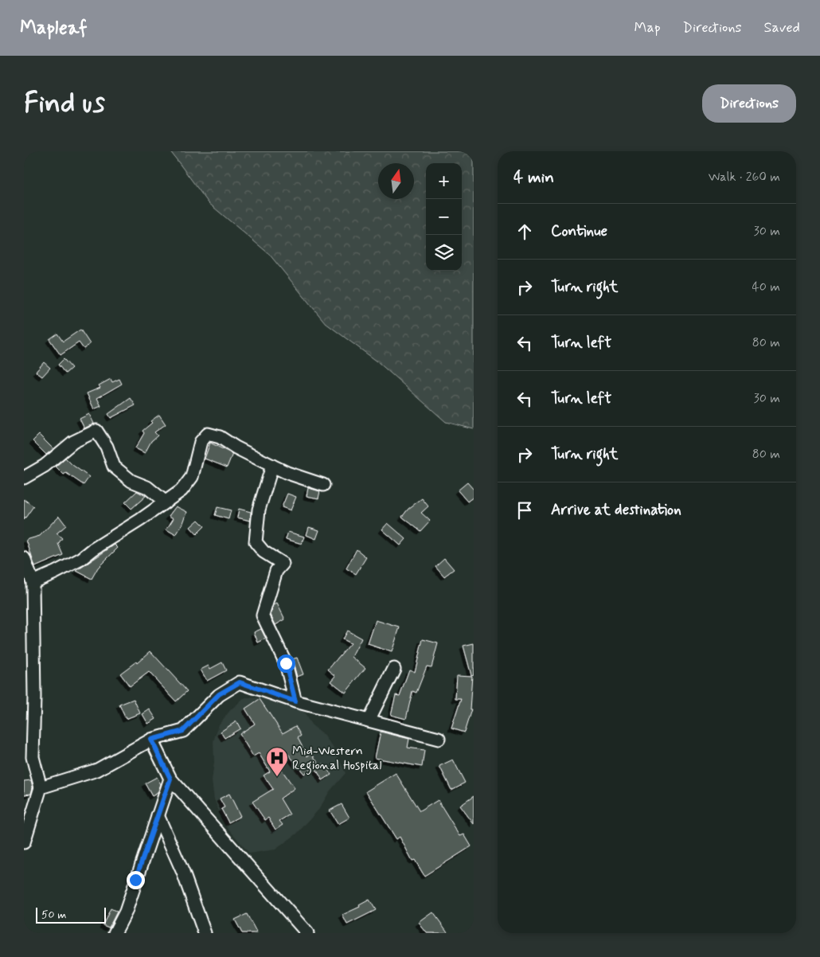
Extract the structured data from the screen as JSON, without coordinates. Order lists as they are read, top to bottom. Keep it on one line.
{"places":{"hospital":["Mid-Western Regional Hospital"]},"scale_bar":"50 m","north":"top","page":{"header":"Mapleaf","nav":["Map","Directions","Saved"],"buttons":"Directions","title":"Find us","heading":["4 min","Walk · 260 m"],"map_buttons":["+","−"],"list":[["Continue","30 m"],["Turn right","40 m"],["Turn left","80 m"],["Turn left","30 m"],["Turn right","80 m"],"Arrive at destination"],"scale":"50 m"}}
